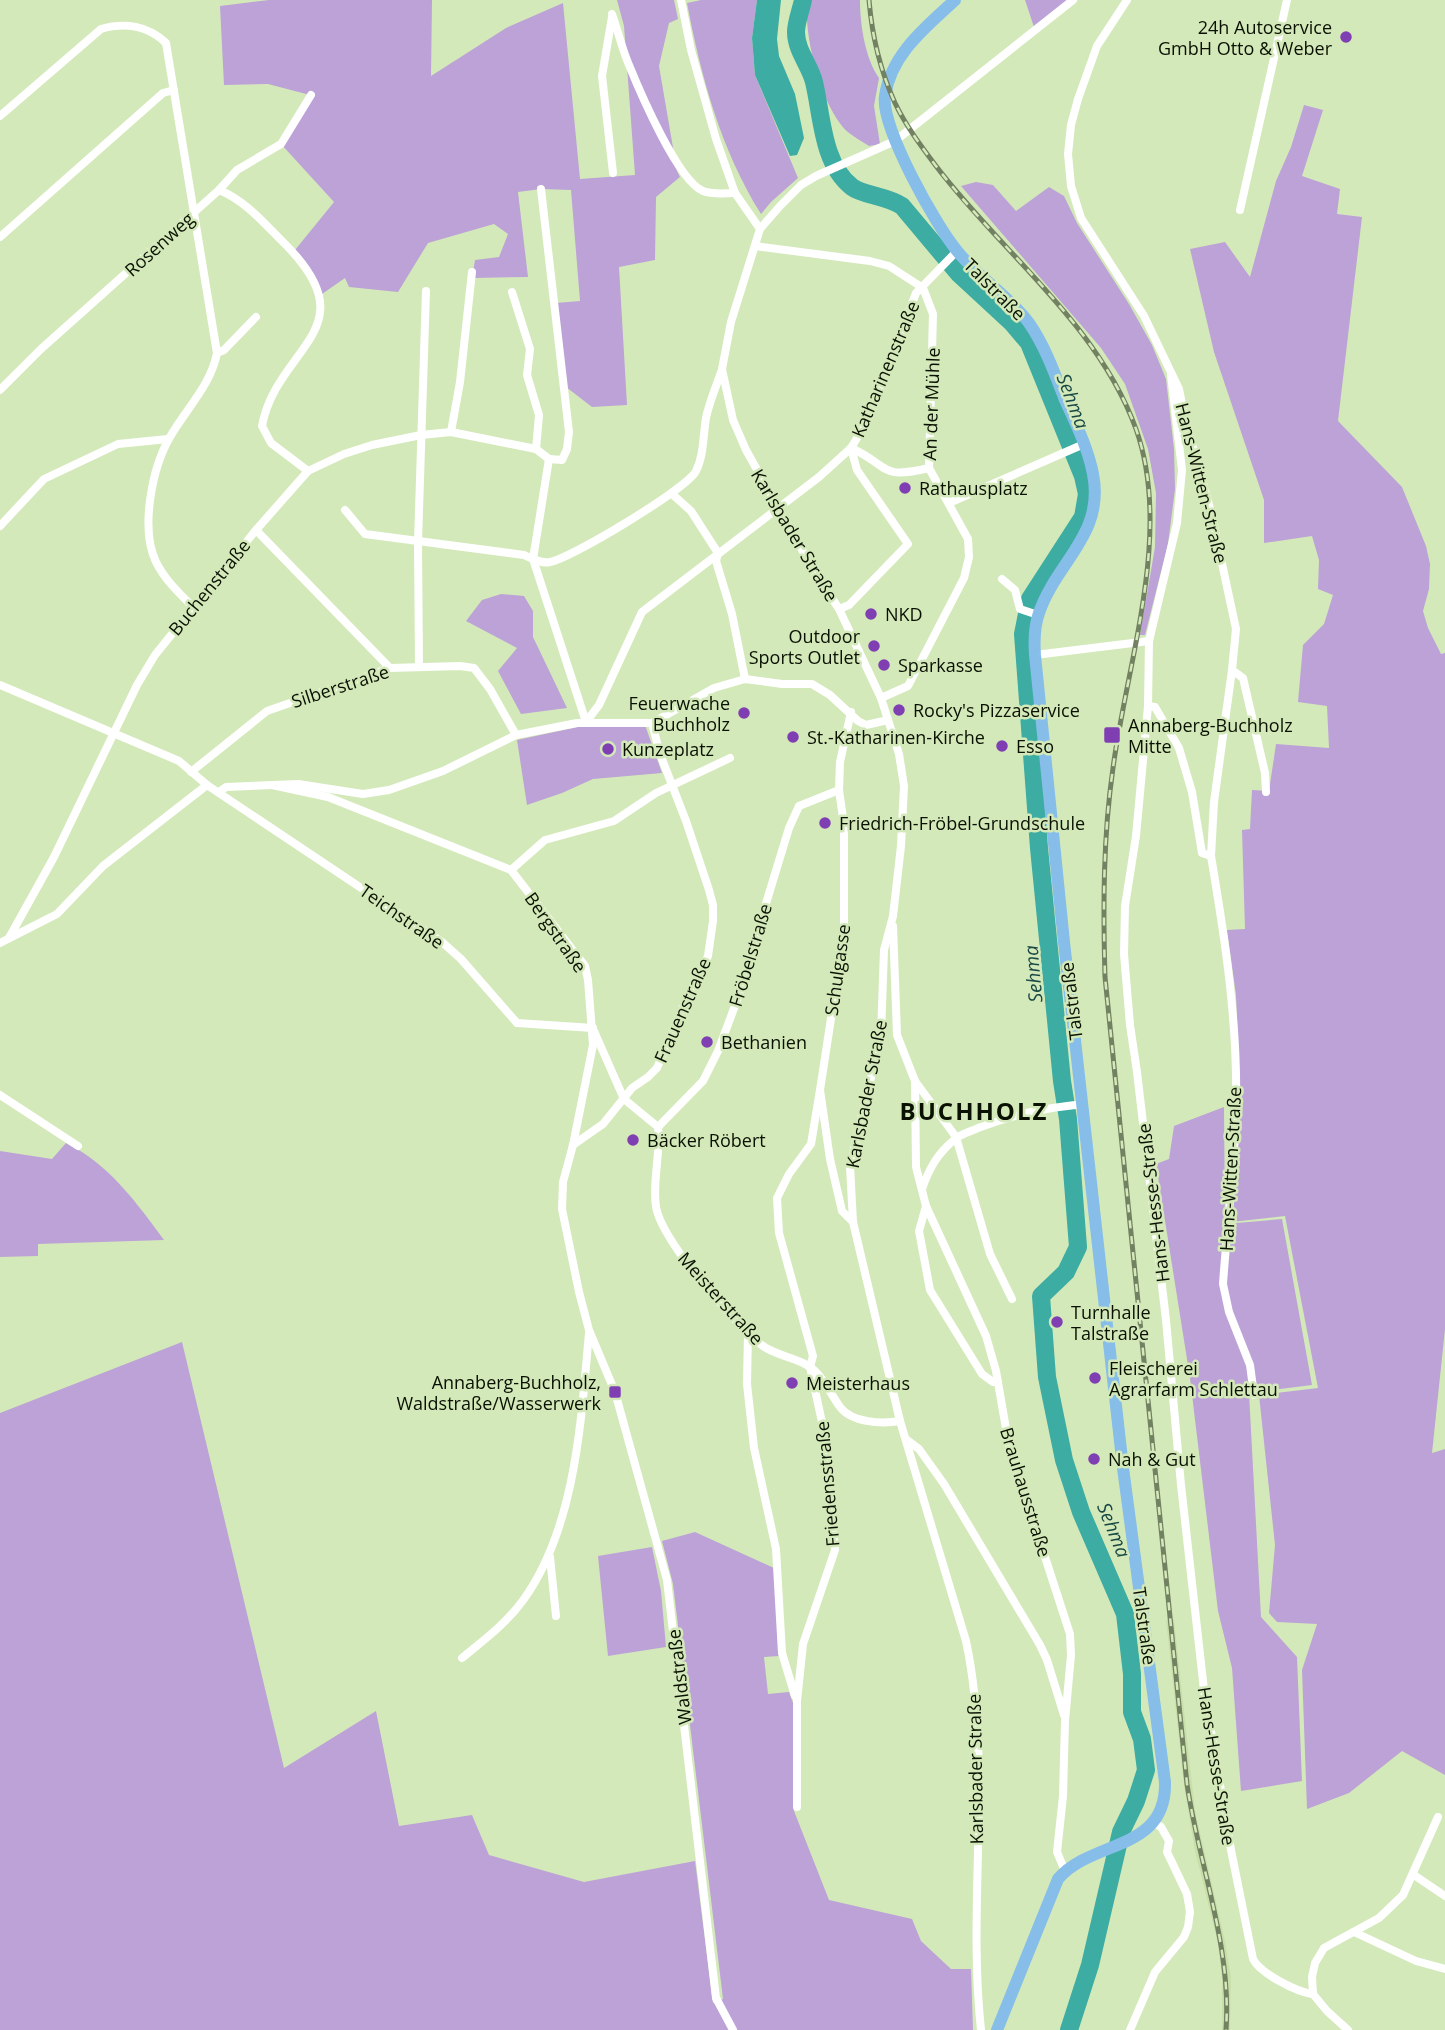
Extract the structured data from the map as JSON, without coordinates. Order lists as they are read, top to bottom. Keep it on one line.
{"streets":{"main road":["Talstraße"],"street":["Rosenweg","Katharinenstraße","An der Mühle","Hans-Witten-Straße","Karlsbader Straße","Buchenstraße","Silberstraße","Teichstraße","Bergstraße","Fröbelstraße","Schulgasse","Frauenstraße","Hans-Hesse-Straße","Meisterstraße","Friedensstraße","Brauhausstraße","Waldstraße"]},"crossings":[["Talstraße","Katharinenstraße"],["Talstraße","Karlsbader Straße"],["Katharinenstraße","An der Mühle"],["Katharinenstraße","Karlsbader Straße"],["An der Mühle","Karlsbader Straße"],["Hans-Witten-Straße","Hans-Hesse-Straße"],["Karlsbader Straße","Schulgasse"],["Karlsbader Straße","Meisterstraße"],["Buchenstraße","Teichstraße"],["Silberstraße","Teichstraße"],["Teichstraße","Bergstraße"],["Bergstraße","Frauenstraße"],["Bergstraße","Waldstraße"],["Fröbelstraße","Schulgasse"],["Fröbelstraße","Meisterstraße"],["Schulgasse","Friedensstraße"],["Meisterstraße","Friedensstraße"]],"districts":["BUCHHOLZ"],"water":["Sehma"],"places":{"other":["24h Autoservice GmbH Otto & Weber","Rathausplatz","NKD","Outdoor Sports Outlet","Sparkasse","Rocky's Pizzaservice","Feuerwache Buchholz","St.-Katharinen-Kirche","Esso","Kunzeplatz","Friedrich-Fröbel-Grundschule","Bethanien","Bäcker Röbert","Turnhalle Talstraße","Fleischerei Agrarfarm Schlettau","Meisterhaus","Nah & Gut"],"transit":["Annaberg-Buchholz Mitte","Annaberg-Buchholz, Waldstraße/Wasserwerk"]}}
